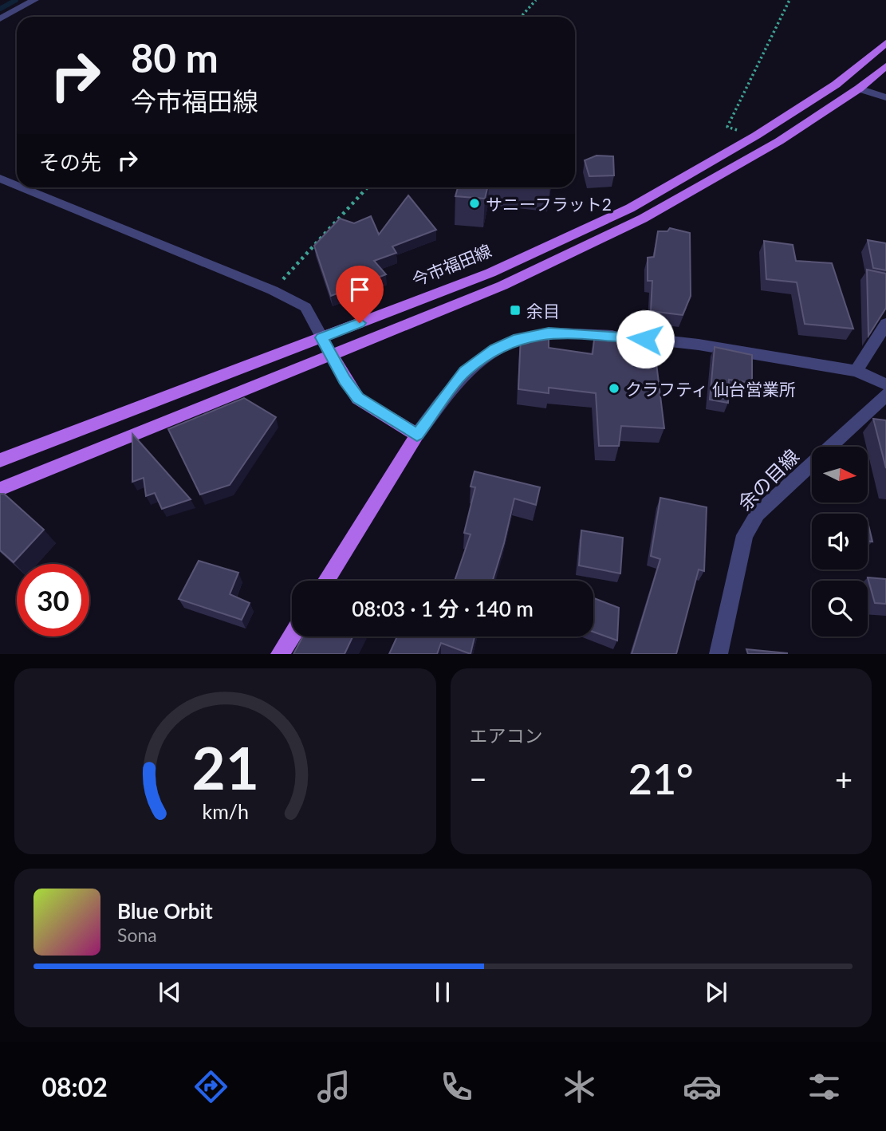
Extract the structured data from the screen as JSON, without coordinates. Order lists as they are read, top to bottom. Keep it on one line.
{"streets":{"main road":["今市福田線"],"street":["余の目線"]},"places":{"other":["サニーフラット2","クラフティ 仙台営業所"],"transit":["余目"]},"north":"right","page":{"turn":["80 m","今市福田線"],"then":"その先","limit":"30","trip":"08:03 · 1 分 · 140 m","tile":"エアコン","heat":["−","21°","+"],"song":["Blue Orbit","Sona"],"tabs":"08:02","gauge":["21","km/h"]}}
